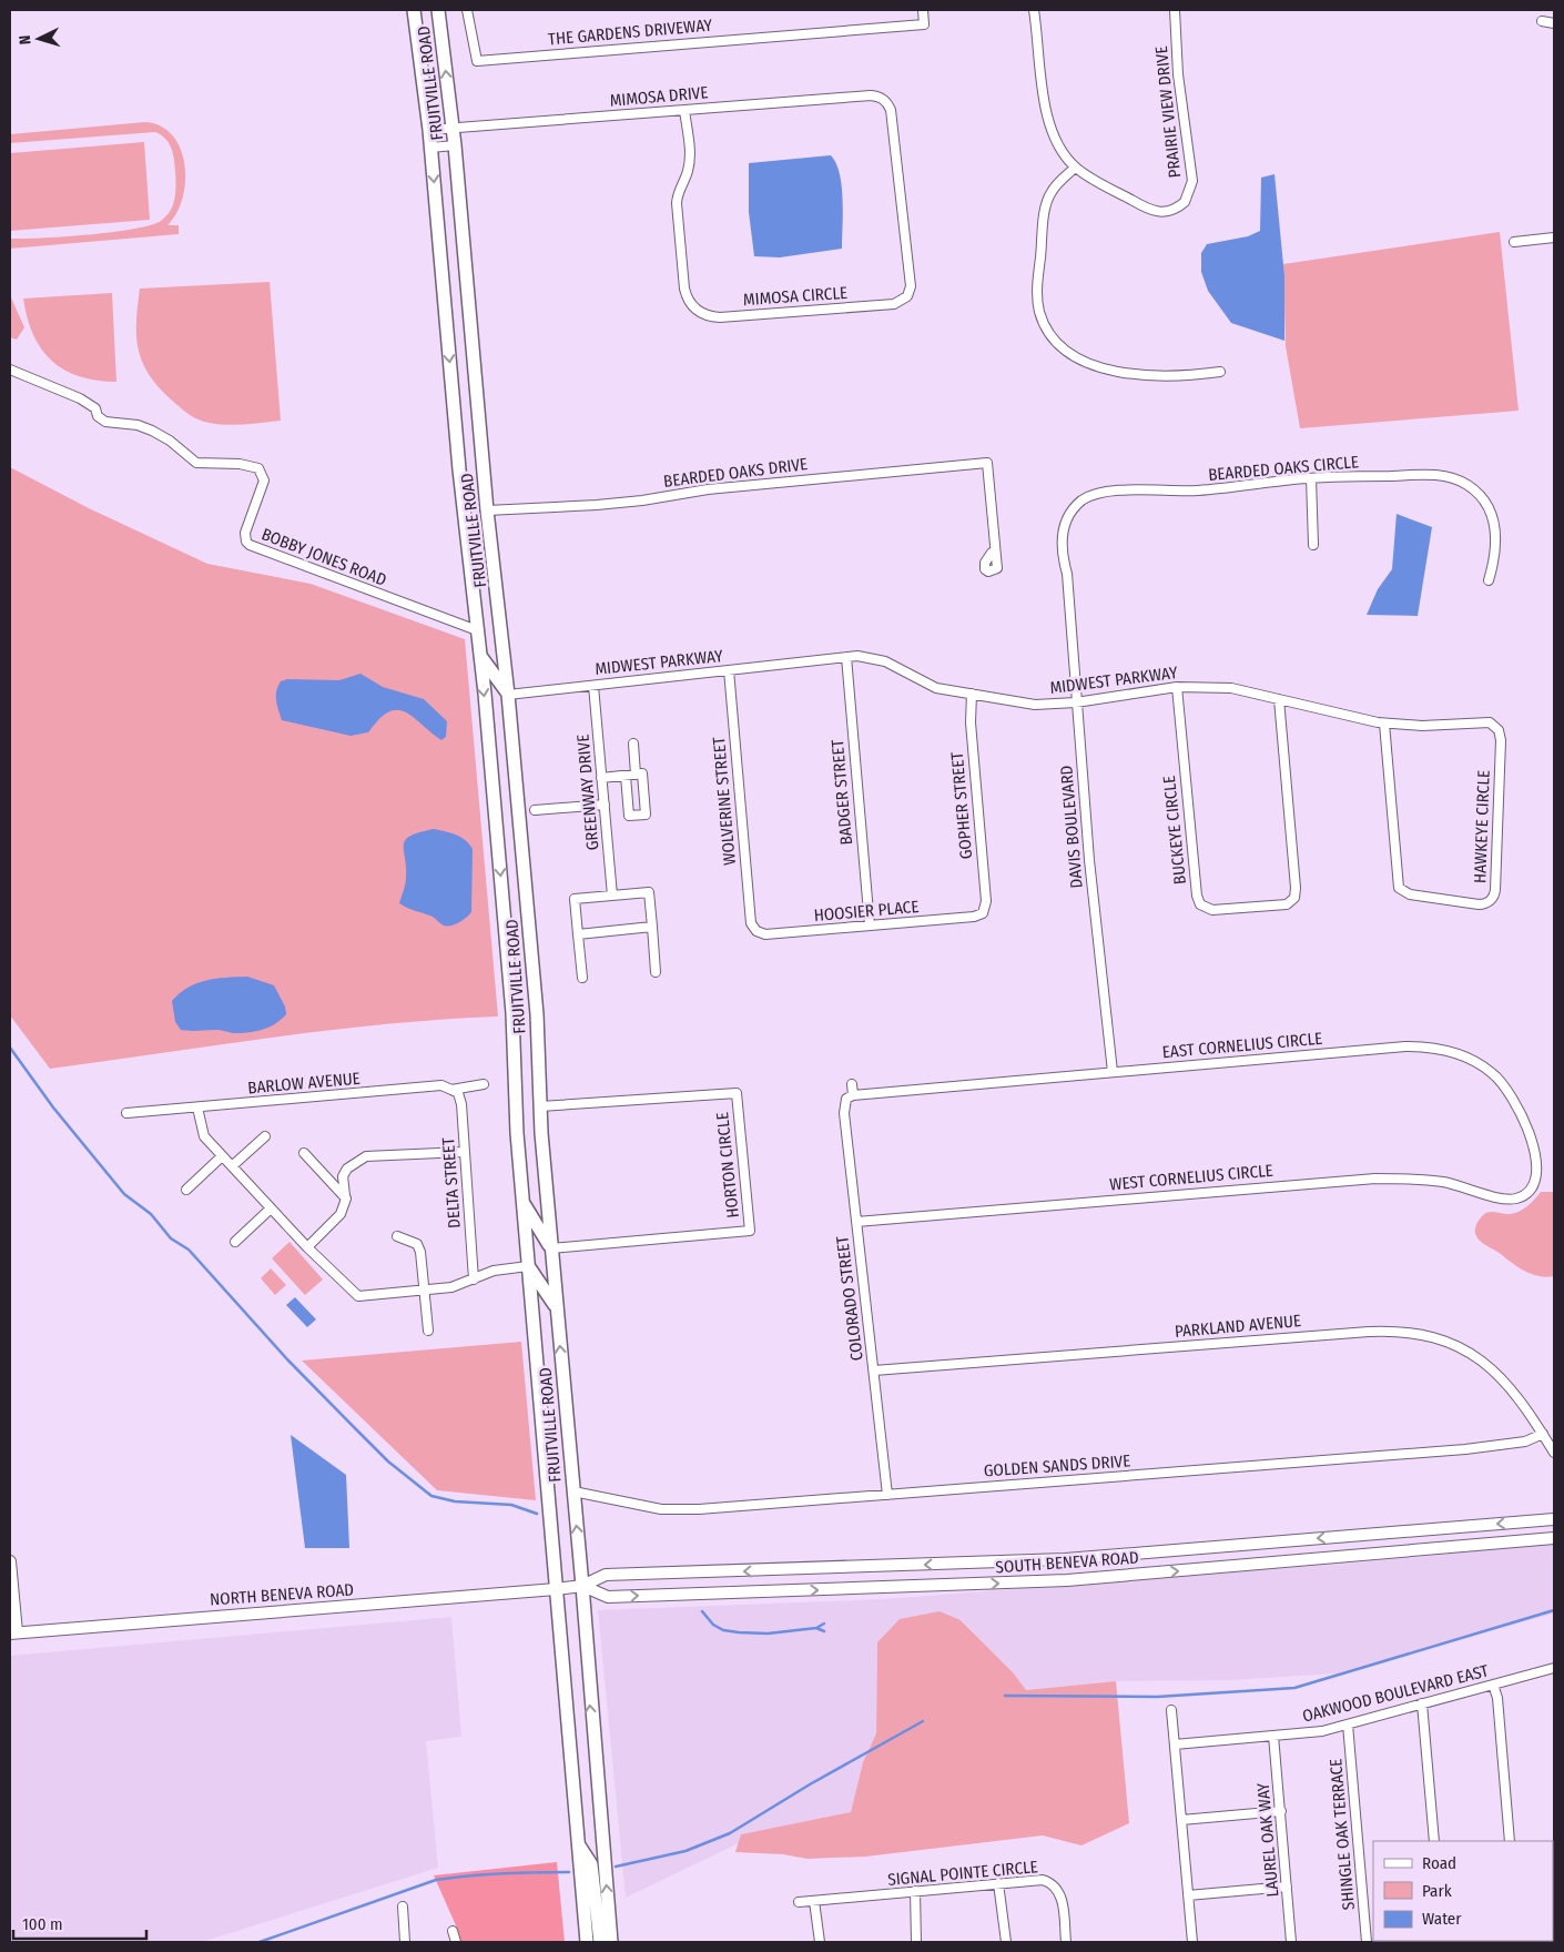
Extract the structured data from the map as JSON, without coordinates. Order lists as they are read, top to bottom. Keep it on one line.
{"streets":{"main road":["FRUITVILLE ROAD","SOUTH BENEVA ROAD","NORTH BENEVA ROAD"],"street":["THE GARDENS DRIVEWAY","MIMOSA DRIVE","PRAIRIE VIEW DRIVE","MIMOSA CIRCLE","BEARDED OAKS CIRCLE","BEARDED OAKS DRIVE","BOBBY JONES ROAD","MIDWEST PARKWAY","GREENWAY DRIVE","BADGER STREET","WOLVERINE STREET","GOPHER STREET","DAVIS BOULEVARD","HAWKEYE CIRCLE","BUCKEYE CIRCLE","HOOSIER PLACE","EAST CORNELIUS CIRCLE","BARLOW AVENUE","HORTON CIRCLE","WEST CORNELIUS CIRCLE","DELTA STREET","COLORADO STREET","PARKLAND AVENUE","GOLDEN SANDS DRIVE","OAKWOOD BOULEVARD EAST","SHINGLE OAK TERRACE","LAUREL OAK WAY","SIGNAL POINTE CIRCLE"]},"crossings":[["FRUITVILLE ROAD","MIMOSA DRIVE"],["FRUITVILLE ROAD","BEARDED OAKS DRIVE"],["FRUITVILLE ROAD","BOBBY JONES ROAD"],["FRUITVILLE ROAD","MIDWEST PARKWAY"],["FRUITVILLE ROAD","HORTON CIRCLE"],["FRUITVILLE ROAD","GOLDEN SANDS DRIVE"],["FRUITVILLE ROAD","SOUTH BENEVA ROAD"],["FRUITVILLE ROAD","NORTH BENEVA ROAD"],["MIMOSA DRIVE","MIMOSA CIRCLE"],["BEARDED OAKS CIRCLE","DAVIS BOULEVARD"],["MIDWEST PARKWAY","GREENWAY DRIVE"],["MIDWEST PARKWAY","BADGER STREET"],["MIDWEST PARKWAY","WOLVERINE STREET"],["MIDWEST PARKWAY","GOPHER STREET"],["MIDWEST PARKWAY","DAVIS BOULEVARD"],["MIDWEST PARKWAY","HAWKEYE CIRCLE"],["MIDWEST PARKWAY","BUCKEYE CIRCLE"],["BADGER STREET","HOOSIER PLACE"],["WOLVERINE STREET","HOOSIER PLACE"],["GOPHER STREET","HOOSIER PLACE"],["DAVIS BOULEVARD","EAST CORNELIUS CIRCLE"],["EAST CORNELIUS CIRCLE","WEST CORNELIUS CIRCLE"],["EAST CORNELIUS CIRCLE","COLORADO STREET"],["BARLOW AVENUE","DELTA STREET"],["WEST CORNELIUS CIRCLE","COLORADO STREET"],["COLORADO STREET","PARKLAND AVENUE"],["COLORADO STREET","GOLDEN SANDS DRIVE"],["PARKLAND AVENUE","GOLDEN SANDS DRIVE"],["SOUTH BENEVA ROAD","NORTH BENEVA ROAD"],["OAKWOOD BOULEVARD EAST","SHINGLE OAK TERRACE"],["OAKWOOD BOULEVARD EAST","LAUREL OAK WAY"]],"legend":["Road","Park","Water"],"scale_bar":"100 m","north":"left"}
